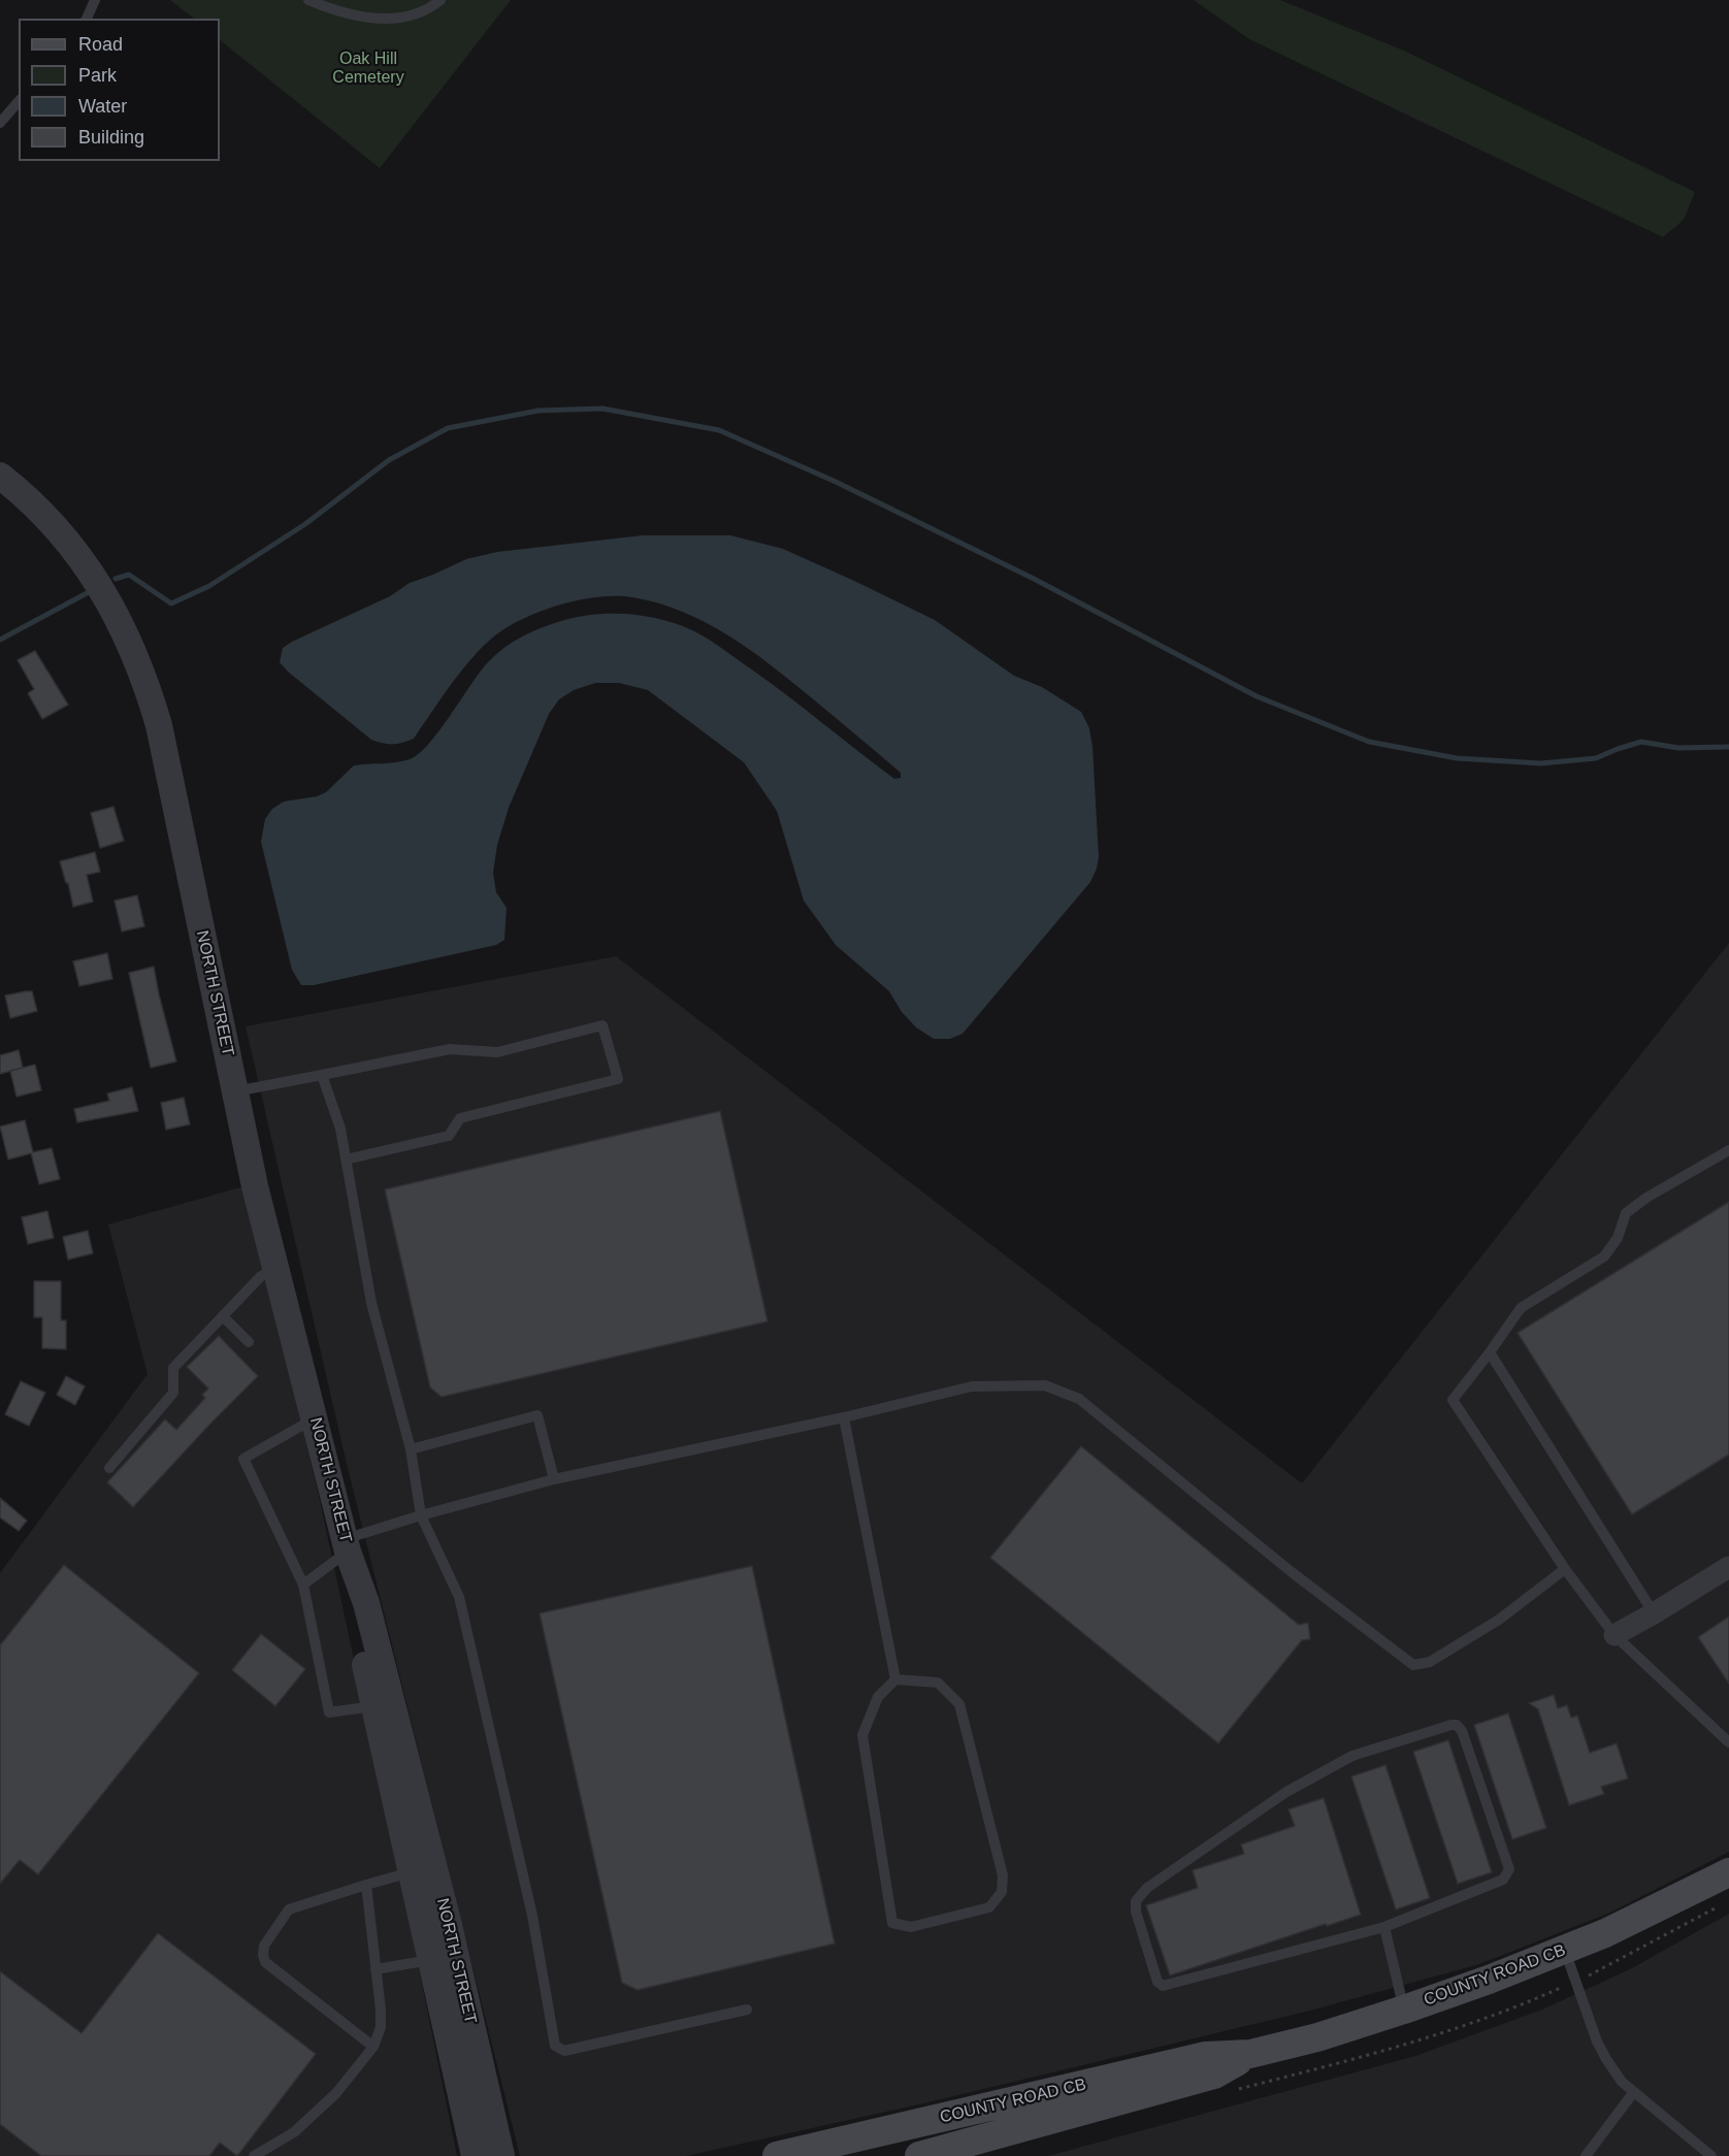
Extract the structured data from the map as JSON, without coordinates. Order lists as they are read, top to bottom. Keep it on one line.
{"streets":{"main road":["COUNTY ROAD CB"],"street":["NORTH STREET"]},"parks":["Oak Hill Cemetery"],"legend":["Road","Park","Water","Building"]}
